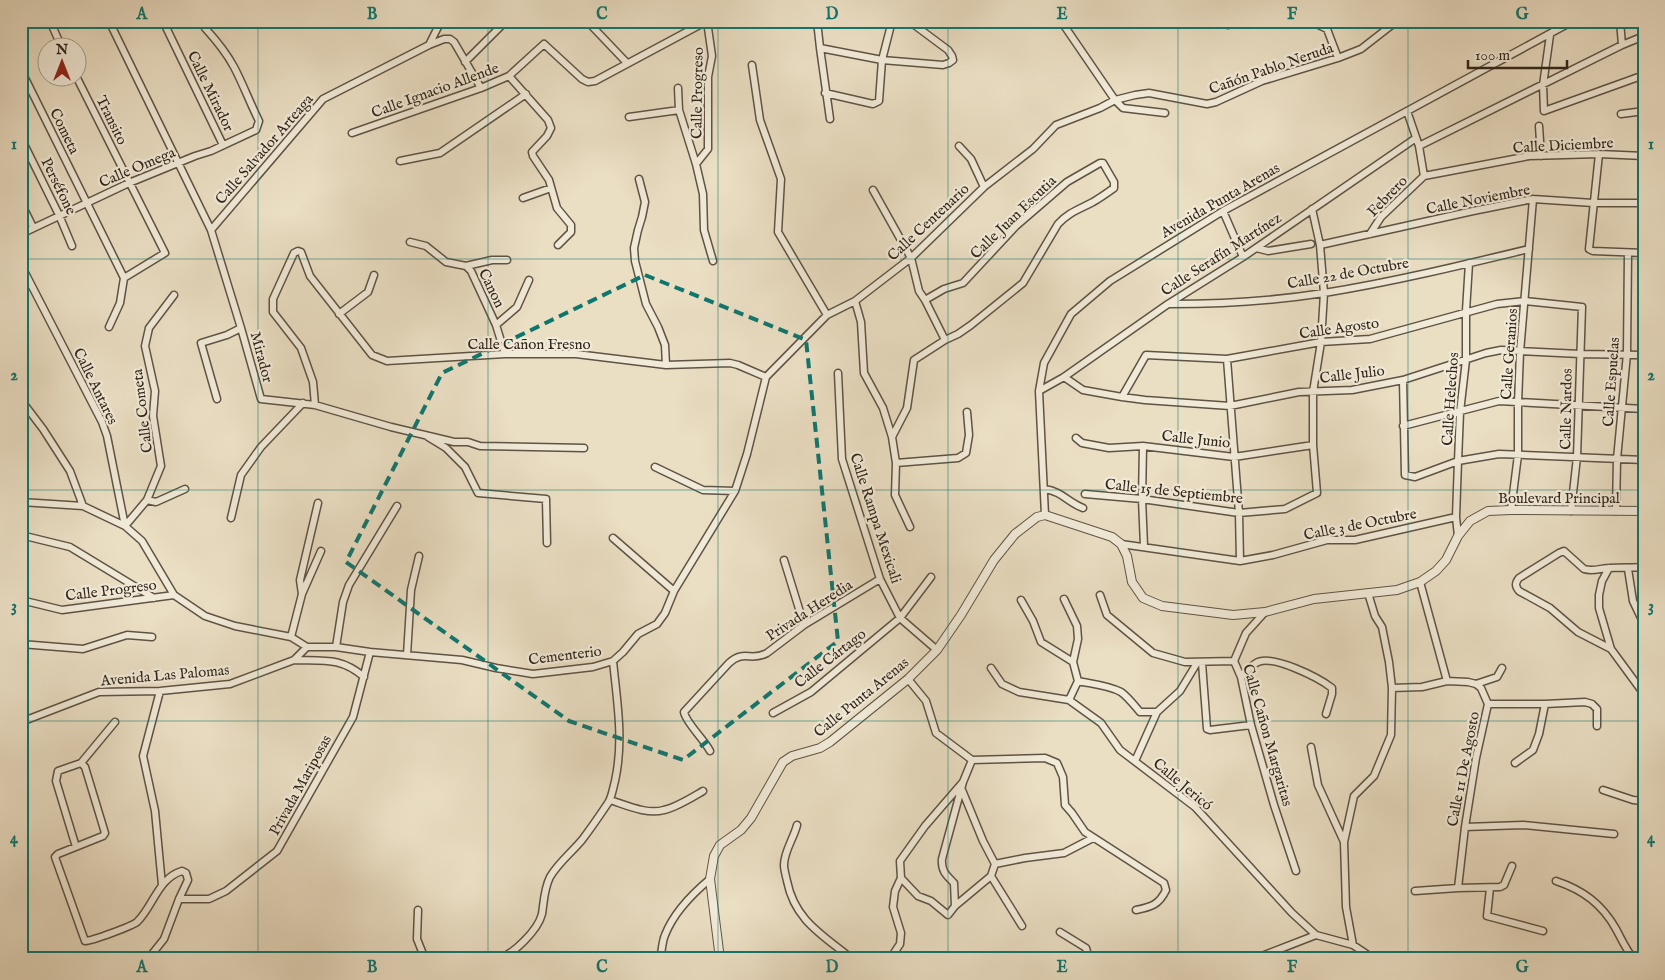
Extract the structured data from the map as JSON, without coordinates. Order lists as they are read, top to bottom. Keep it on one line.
{"streets":{"street":["Cañón Pablo Neruda","Calle Ignacio Allende","Calle Mirador","Calle Progreso","Transito","Cometa","Calle Diciembre","Calle Salvador Arteaga","Calle Omega","Perséfone","Febrero","Calle Noviembre","Avenida Punta Arenas","Calle Juan Escutia","Calle Centenario","Calle Serafín Martínez","Calle 22 de Octubre","Canon","Calle Agosto","Calle Cañon Fresno","Calle Geranios","Mirador","Calle Julio","Calle Espuelas","Calle Antares","Calle Helechos","Calle Nardos","Calle Cometa","Calle Junio","Calle 15 de Septiembre","Boulevard Principal","Calle Rampa Mexicali","Calle 3 de Octubre","Privada Heredia","Cementerio","Calle Cártago","Avenida Las Palomas","Calle Punta Arenas","Calle Cañon Margaritas","Calle 11 De Agosto","Calle Jericó","Privada Mariposas"]},"crossings":[["Cañón Pablo Neruda","Calle Centenario"],["Calle Ignacio Allende","Calle Salvador Arteaga"],["Calle Mirador","Calle Omega"],["Transito","Cometa"],["Transito","Calle Omega"],["Cometa","Calle Omega"],["Calle Diciembre","Febrero"],["Calle Salvador Arteaga","Mirador"],["Calle Omega","Perséfone"],["Calle Omega","Mirador"],["Febrero","Calle Noviembre"],["Calle Noviembre","Calle Geranios"],["Avenida Punta Arenas","Calle Serafín Martínez"],["Avenida Punta Arenas","Calle Punta Arenas"],["Calle Centenario","Calle Cañon Fresno"],["Calle Centenario","Cementerio"],["Calle Serafín Martínez","Calle 22 de Octubre"],["Calle Serafín Martínez","Calle Julio"],["Calle 22 de Octubre","Calle Geranios"],["Calle 22 de Octubre","Calle Helechos"],["Canon","Calle Cañon Fresno"],["Calle Agosto","Calle Geranios"],["Calle Agosto","Calle Julio"],["Calle Agosto","Calle Helechos"],["Calle Agosto","Calle Nardos"],["Calle Cañon Fresno","Mirador"],["Calle Cañon Fresno","Cementerio"],["Calle Geranios","Calle Julio"],["Calle Geranios","Boulevard Principal"],["Calle Julio","Calle Espuelas"],["Calle Julio","Calle Helechos"],["Calle Julio","Calle Nardos"],["Calle Espuelas","Boulevard Principal"],["Calle Antares","Calle Cometa"],["Calle Helechos","Boulevard Principal"],["Calle Helechos","Calle 3 de Octubre"],["Calle Nardos","Boulevard Principal"],["Calle Junio","Calle 15 de Septiembre"],["Boulevard Principal","Calle 3 de Octubre"],["Boulevard Principal","Calle Cañon Margaritas"],["Calle Rampa Mexicali","Privada Heredia"],["Calle Rampa Mexicali","Calle Cártago"],["Calle Rampa Mexicali","Calle Punta Arenas"],["Cementerio","Avenida Las Palomas"],["Cementerio","Privada Mariposas"]],"scale_bar":"100 m","north":"top","grid":{"columns":["A","B","C","D","E","F","G"],"rows":["1","2","3","4"]}}
